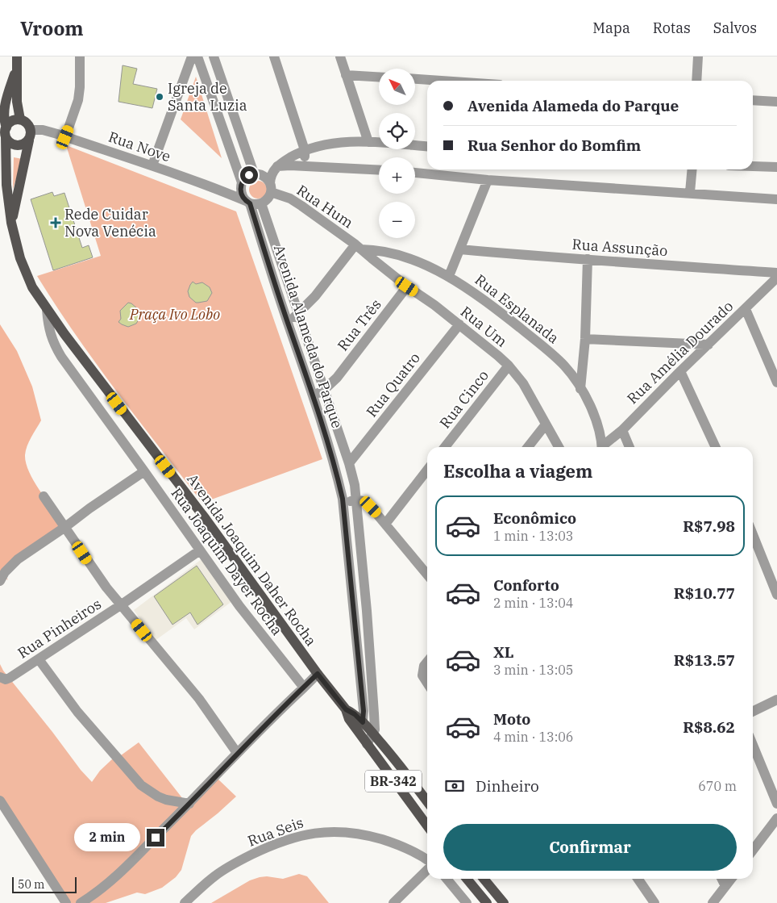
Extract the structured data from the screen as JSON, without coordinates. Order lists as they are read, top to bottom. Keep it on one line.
{"streets":{"main road":["Avenida Joaquim Daher Rocha","BR-342"],"street":["Rua Nove","Rua Hum","Rua Assunção","Rua Esplanada","Rua Três","Rua Um","Avenida Alameda do Parque","Rua Amélia Dourado","Rua Quatro","Rua Cinco","Rua Joaquim Dayer Rocha","Rua Pinheiros","Rua Seis"]},"crossings":[["Rua Nove","Avenida Joaquim Daher Rocha"],["Rua Hum","Rua Esplanada"],["Rua Hum","Rua Um"],["Rua Hum","Avenida Alameda do Parque"],["Rua Esplanada","Rua Um"],["Rua Três","Rua Um"],["Rua Três","Avenida Alameda do Parque"],["Rua Um","Rua Quatro"],["Rua Um","Rua Cinco"],["Avenida Alameda do Parque","Rua Quatro"],["Avenida Alameda do Parque","Avenida Joaquim Daher Rocha"],["Avenida Alameda do Parque","BR-342"],["Avenida Joaquim Daher Rocha","Rua Joaquim Dayer Rocha"],["Avenida Joaquim Daher Rocha","BR-342"],["Rua Joaquim Dayer Rocha","Rua Pinheiros"]],"parks":["Praça Ivo Lobo"],"places":{"other":["Igreja de Santa Luzia"],"health":["Rede Cuidar Nova Venécia"]},"scale_bar":"50 m","north":"top left","page":{"header":"Vroom","nav":["Mapa","Rotas","Salvos"],"map_buttons":["+","−"],"banner":["Avenida Alameda do Parque","Rua Senhor do Bomfim"],"heading":"Escolha a viagem","list":[{"name":"Econômico","note":"1 min · 13:03","value":"R$7.98"},{"name":"Conforto","note":"2 min · 13:04","value":"R$10.77"},{"name":"XL","note":"3 min · 13:05","value":"R$13.57"},{"name":"Moto","note":"4 min · 13:06","value":"R$8.62"}],"pay":["Dinheiro","670 m"],"buttons":"Confirmar","bubble":"2 min","scale":"50 m"}}
